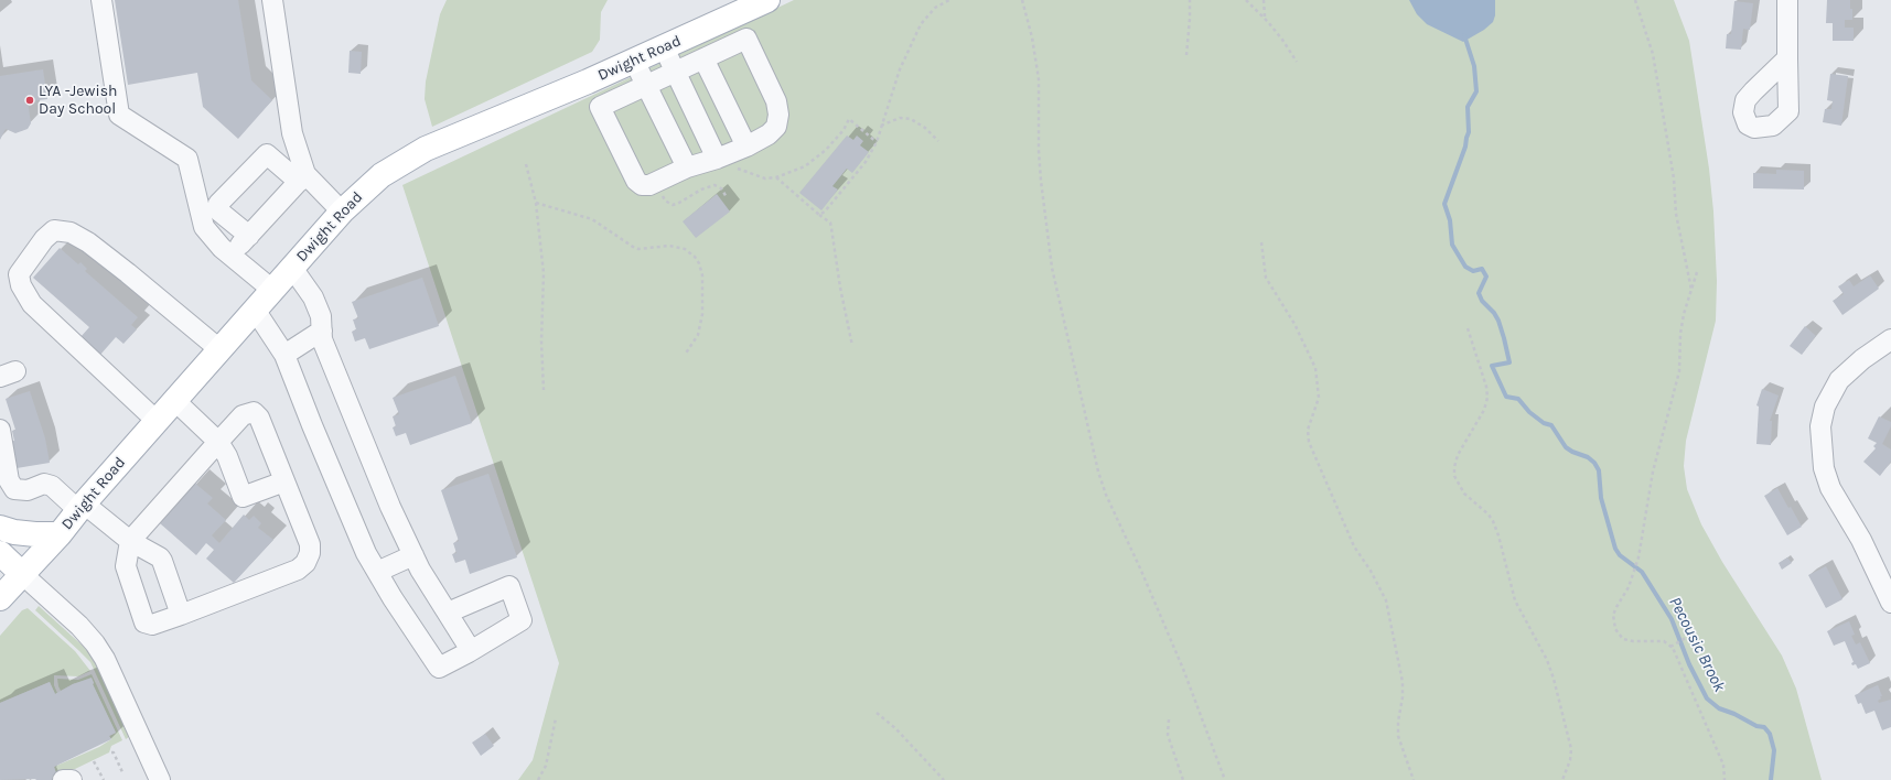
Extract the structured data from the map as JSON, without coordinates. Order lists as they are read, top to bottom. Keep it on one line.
{"streets":{"main road":["Dwight Road"]},"water":["Pecousic Brook"],"places":["LYA -Jewish Day School"]}
